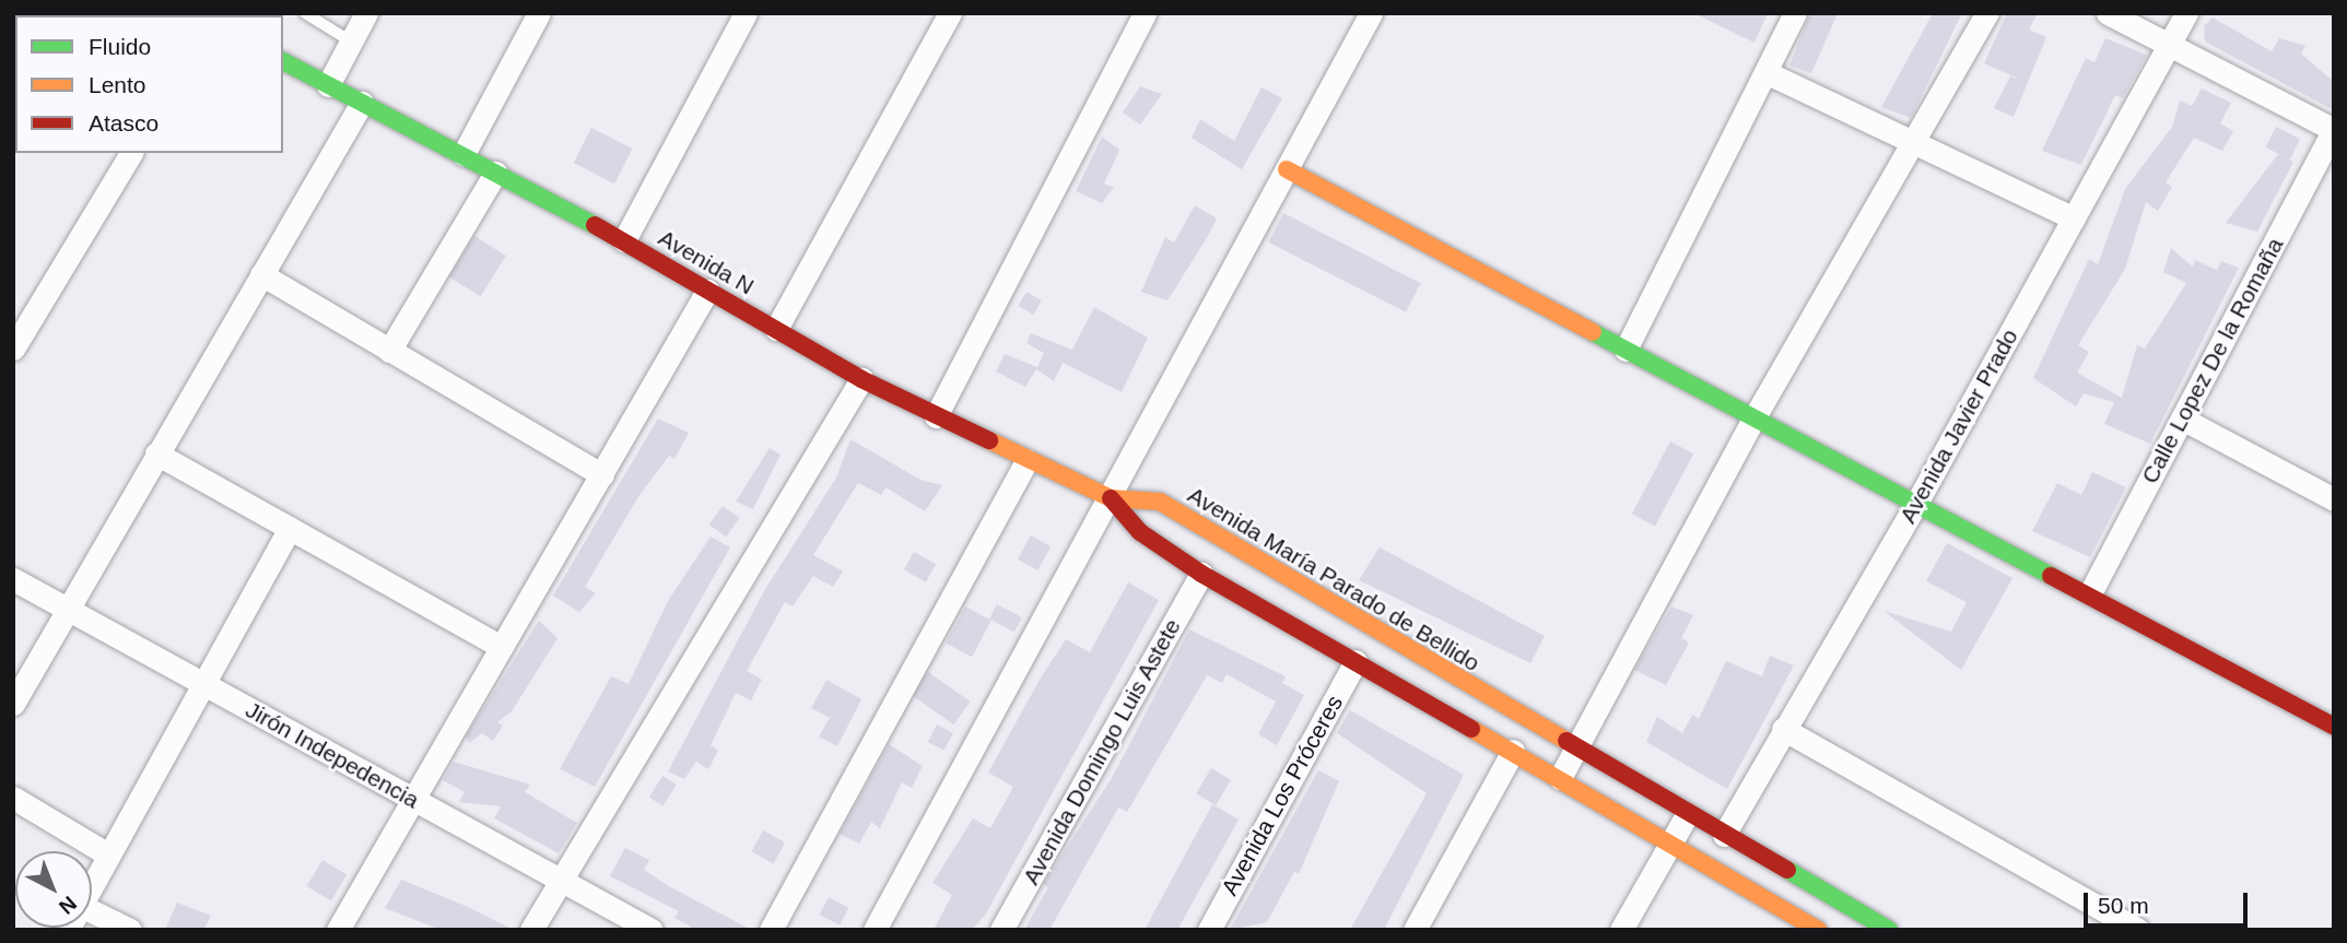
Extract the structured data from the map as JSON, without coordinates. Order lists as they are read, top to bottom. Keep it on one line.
{"streets":{"street":["Avenida N","Calle Lopez De la Romaña","Avenida Javier Prado","Avenida María Parado de Bellido","Avenida Domingo Luis Astete","Jirón Indepedencia","Avenida Los Próceres"]},"crossings":[["Avenida N","Avenida María Parado de Bellido"],["Avenida Javier Prado","Avenida María Parado de Bellido"]],"legend":["Fluido","Lento","Atasco"],"scale_bar":"50 m","north":"bottom right"}
